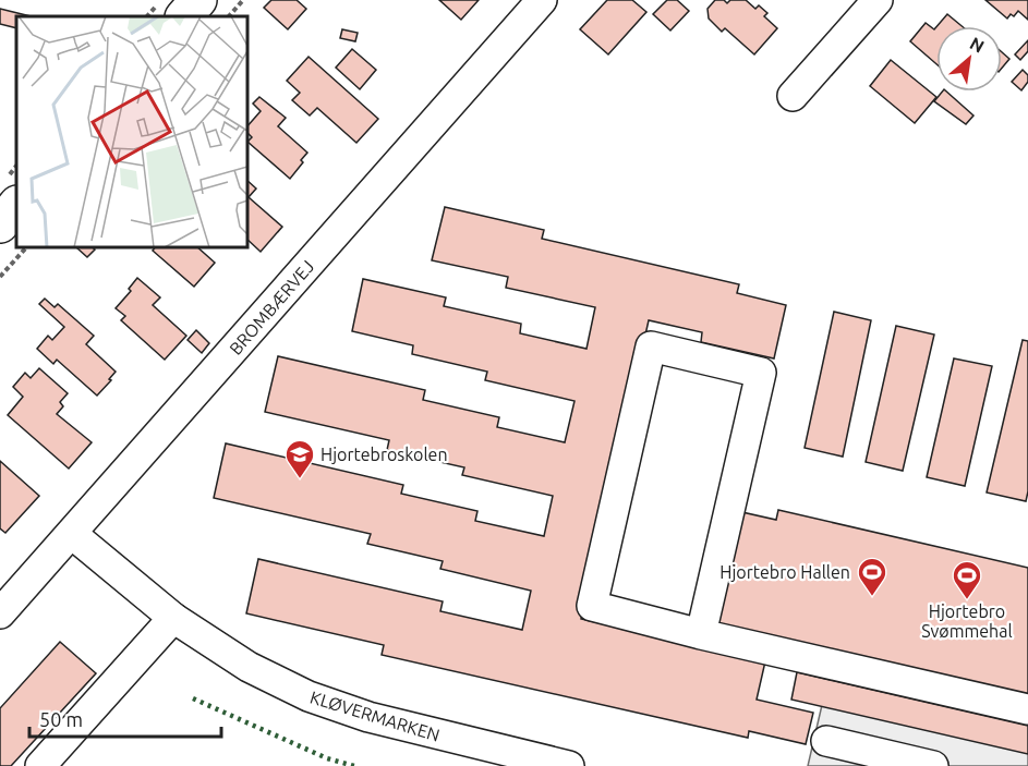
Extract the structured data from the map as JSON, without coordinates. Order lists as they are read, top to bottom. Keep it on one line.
{"streets":{"street":["BROMBÆRVEJ","KLØVERMARKEN"]},"crossings":[["BROMBÆRVEJ","KLØVERMARKEN"]],"places":{"school or university":["Hjortebroskolen"],"sports":["Hjortebro Hallen","Hjortebro Svømmehal"]},"scale_bar":"50 m","north":"top right"}
